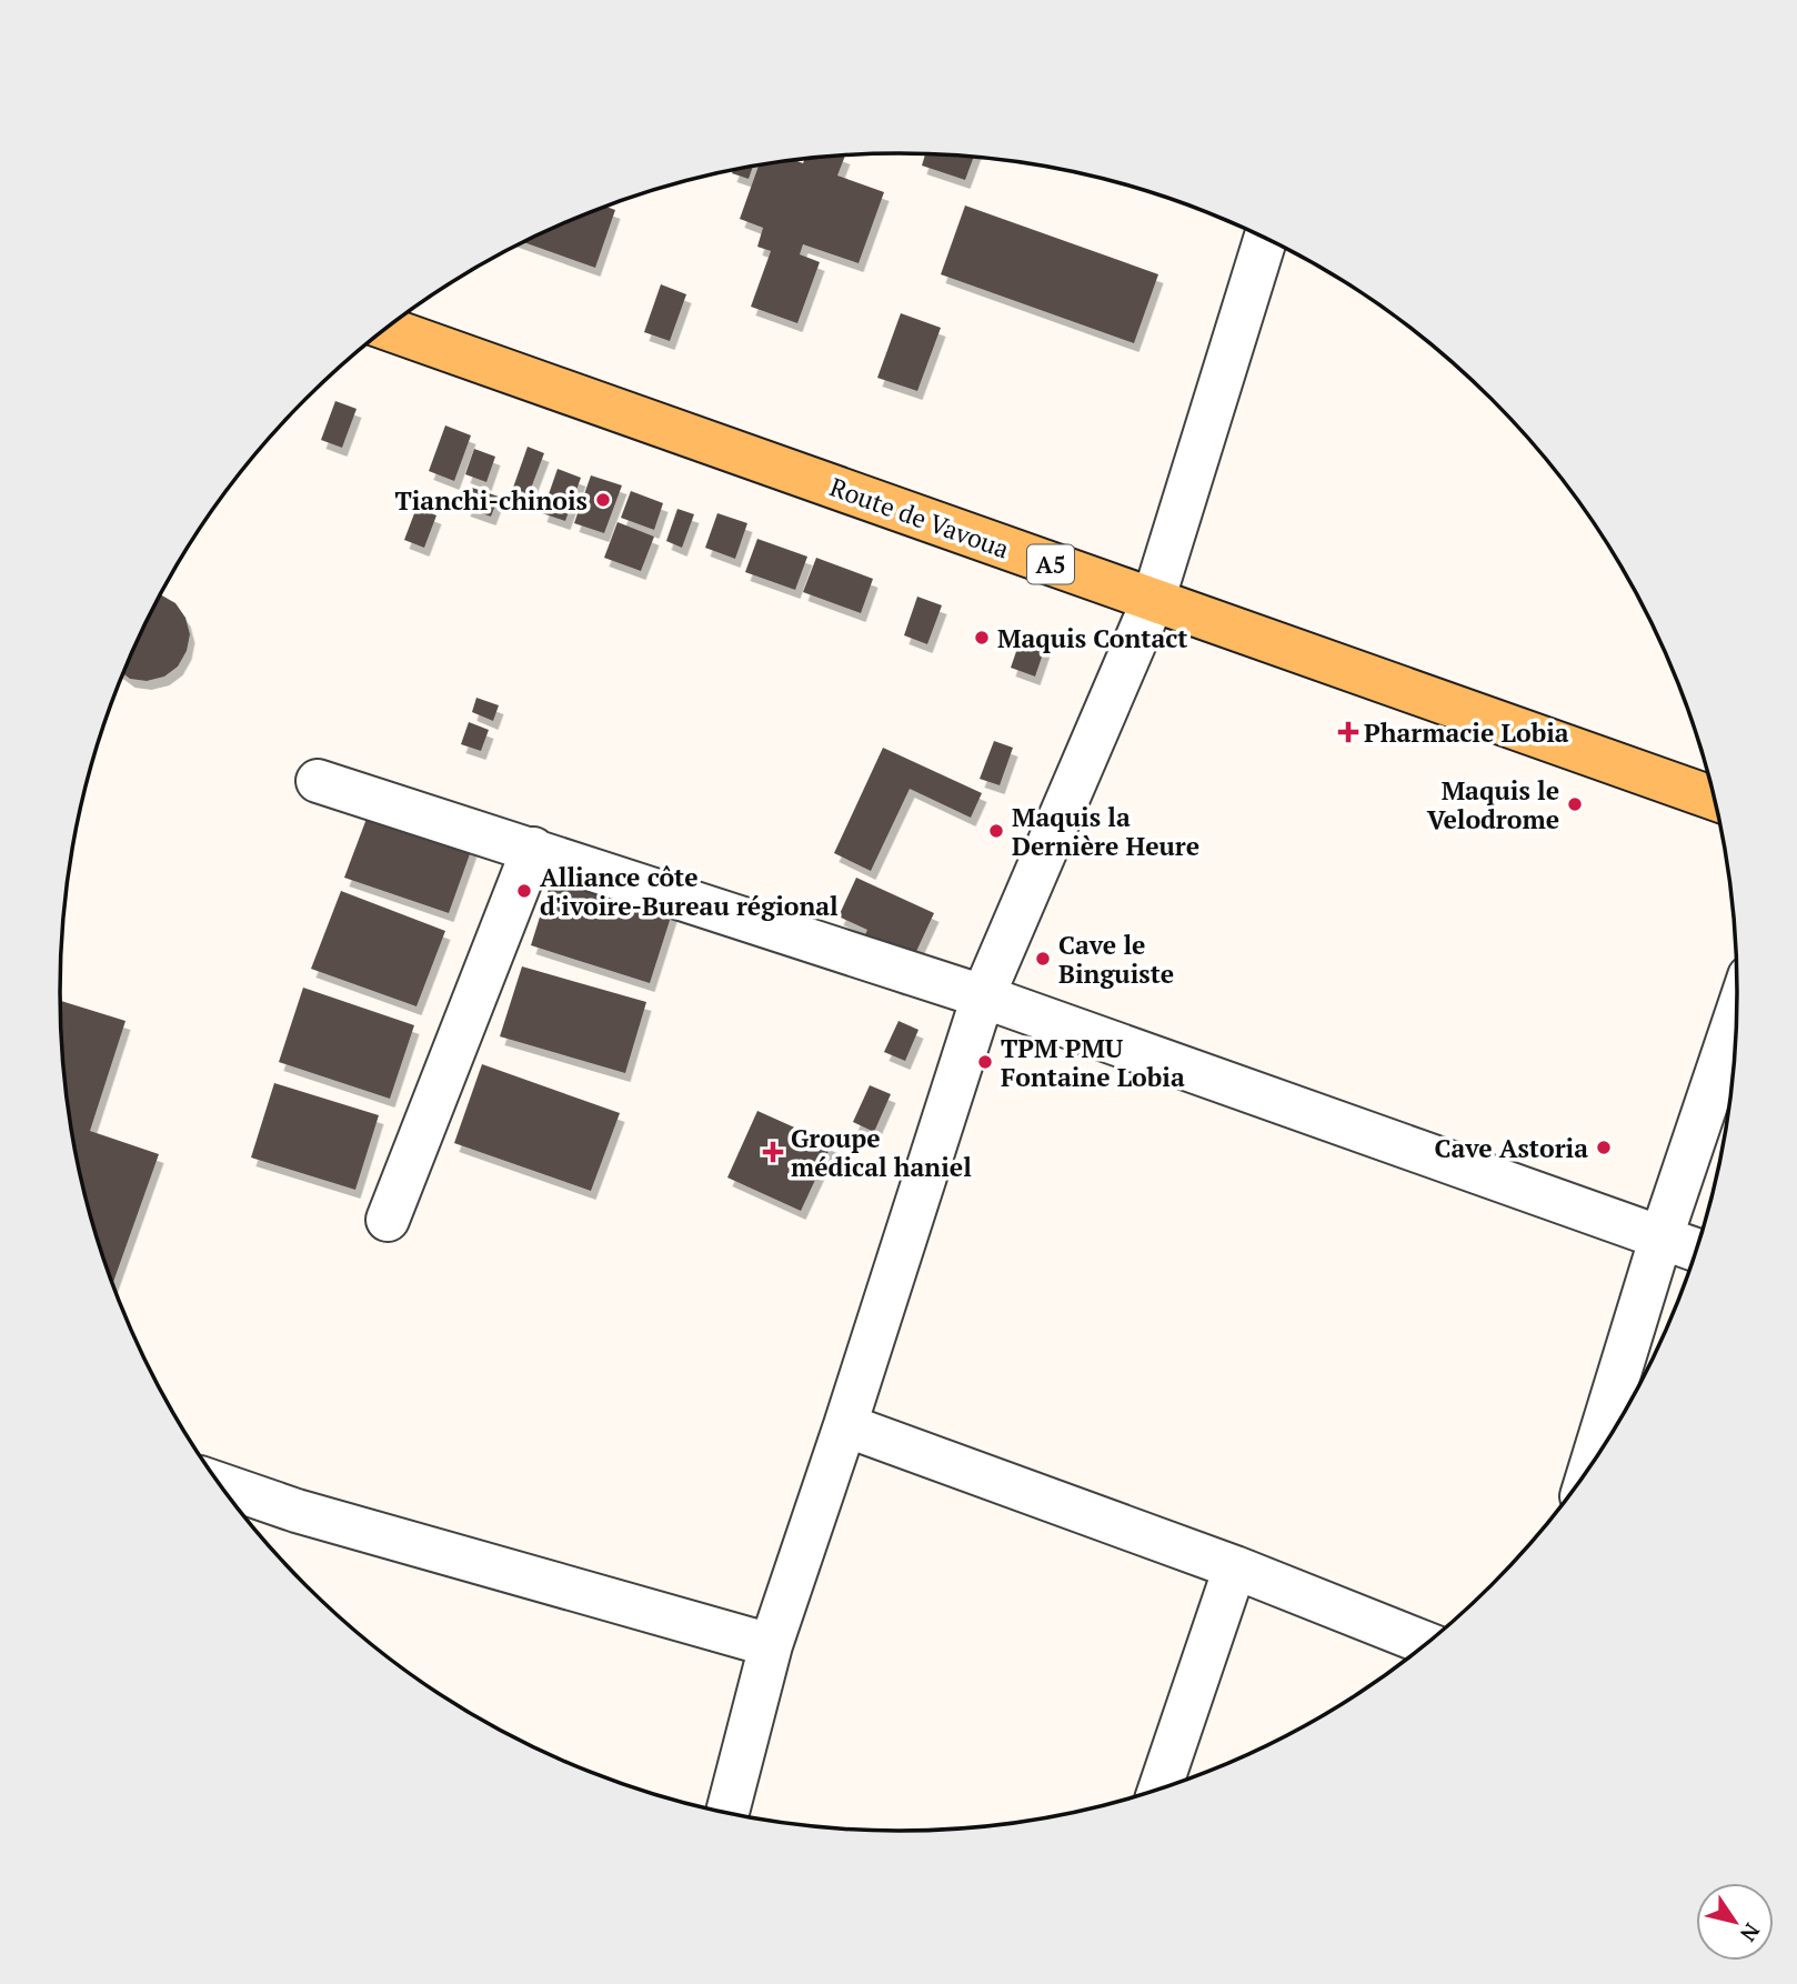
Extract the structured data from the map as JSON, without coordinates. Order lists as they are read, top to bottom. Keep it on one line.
{"streets":{"main road":["Route de Vavoua","A5"]},"places":{"other":["Tianchi-chinois","Maquis Contact","Maquis le Velodrome","Maquis la Dernière Heure","Alliance côte d'ivoire-Bureau régional","Cave le Binguiste","TPM PMU Fontaine Lobia","Cave Astoria"],"health":["Pharmacie Lobia","Groupe médical haniel"]},"north":"bottom right"}
